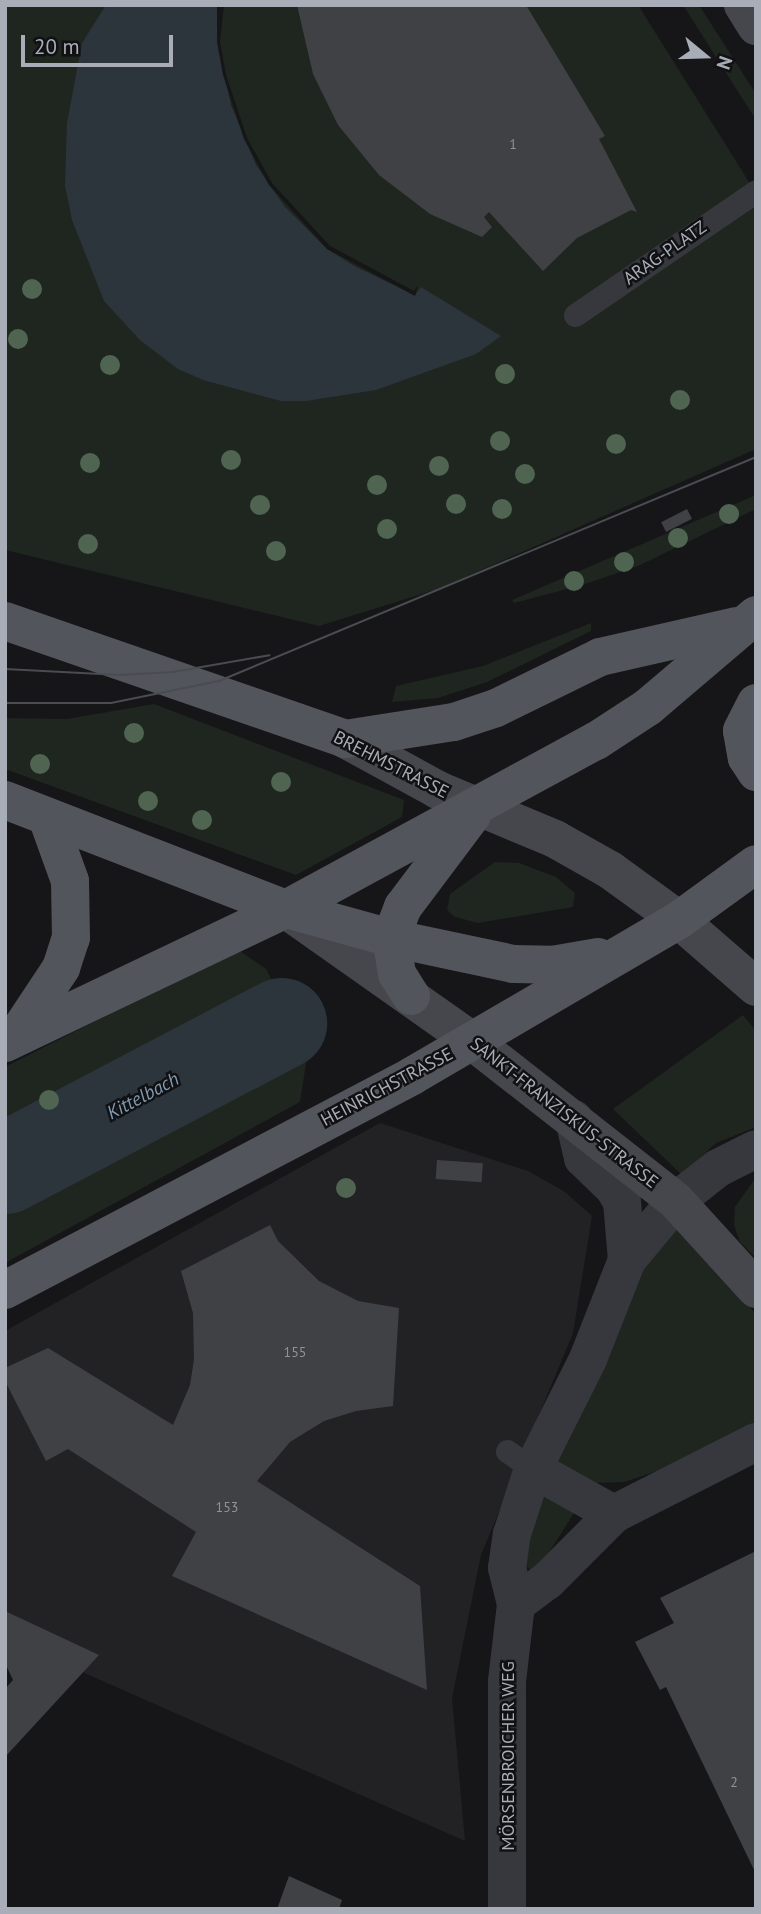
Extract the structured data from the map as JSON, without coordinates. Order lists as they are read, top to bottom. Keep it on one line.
{"streets":{"main road":["BREHMSTRASSE","HEINRICHSTRASSE","SANKT-FRANZISKUS-STRASSE"],"street":["MÖRSENBROICHER WEG"],"lane":["ARAG-PLATZ"]},"crossings":[["BREHMSTRASSE","HEINRICHSTRASSE"],["HEINRICHSTRASSE","SANKT-FRANZISKUS-STRASSE"],["SANKT-FRANZISKUS-STRASSE","MÖRSENBROICHER WEG"]],"water":["Kittelbach"],"house_numbers":["1","155","153","2"],"scale_bar":"20 m","north":"right"}
